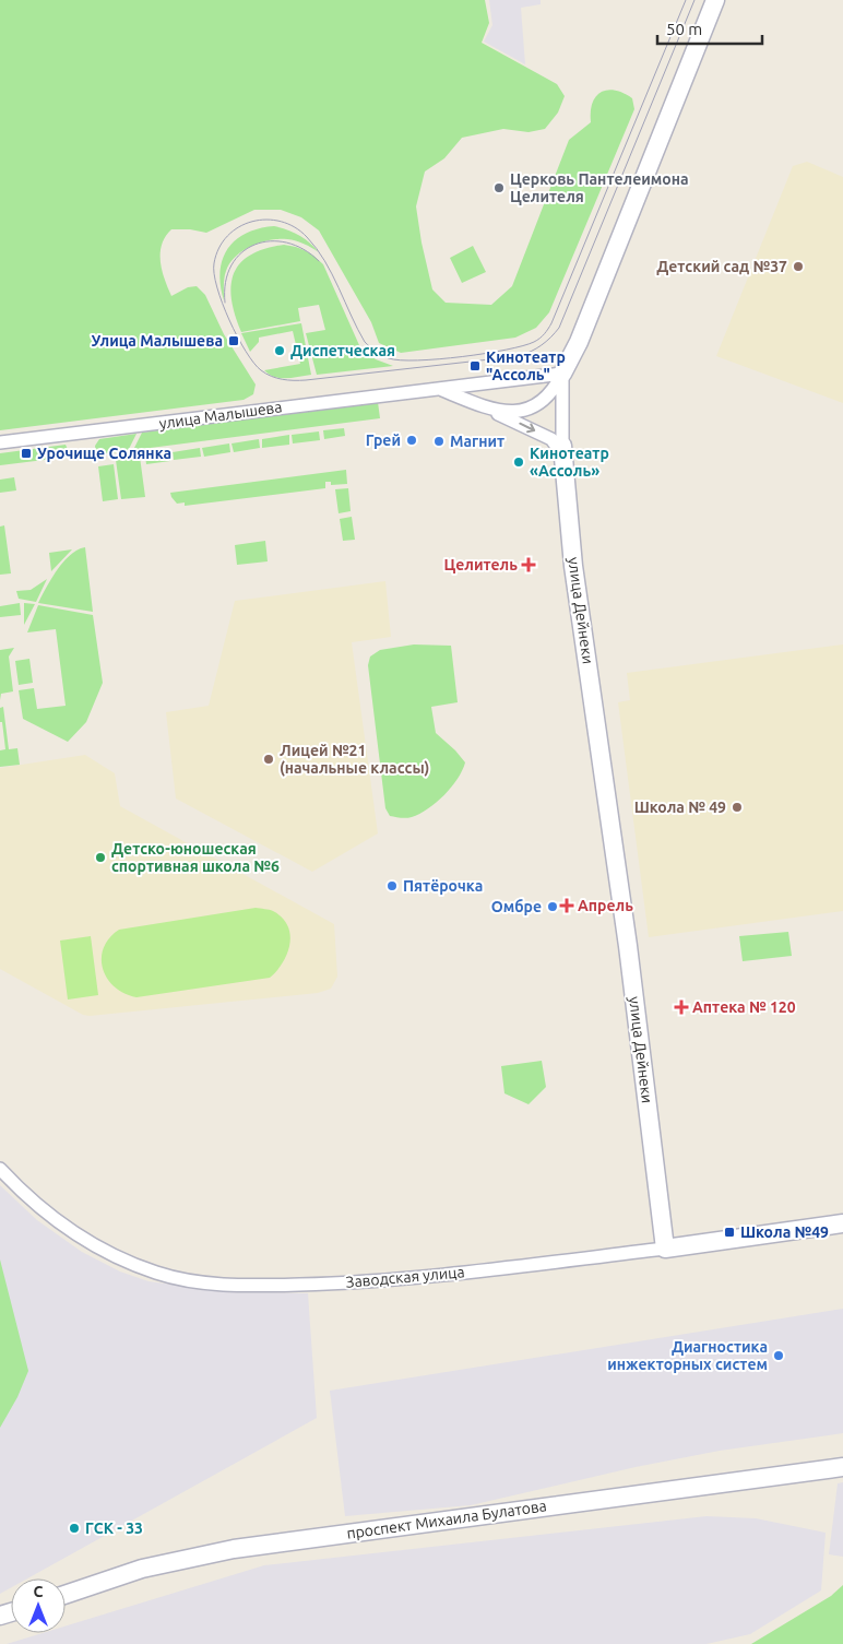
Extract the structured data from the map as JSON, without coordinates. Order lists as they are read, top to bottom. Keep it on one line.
{"streets":{"street":["улица Малышева","улица Дейнеки","Заводская улица","проспект Михаила Булатова"]},"crossings":[["улица Малышева","улица Дейнеки"],["улица Дейнеки","Заводская улица"]],"places":{"other":["Церковь Пантелеимона Целителя","Детский сад №37","Диспетческая","Грей","Магнит","Кинотеатр «Ассоль»","Лицей №21 (начальные классы)","Школа № 49","Детско-юношеская спортивная школа №6","Пятёрочка","Омбре","Диагностика инжекторных систем","ГСК - 33"],"transit":["Улица Малышева","Кинотеатр \"Ассоль\"","Урочище Солянка","Школа №49"],"health":["Целитель","Апрель","Аптека № 120"]},"scale_bar":"50 m","north":"top"}
